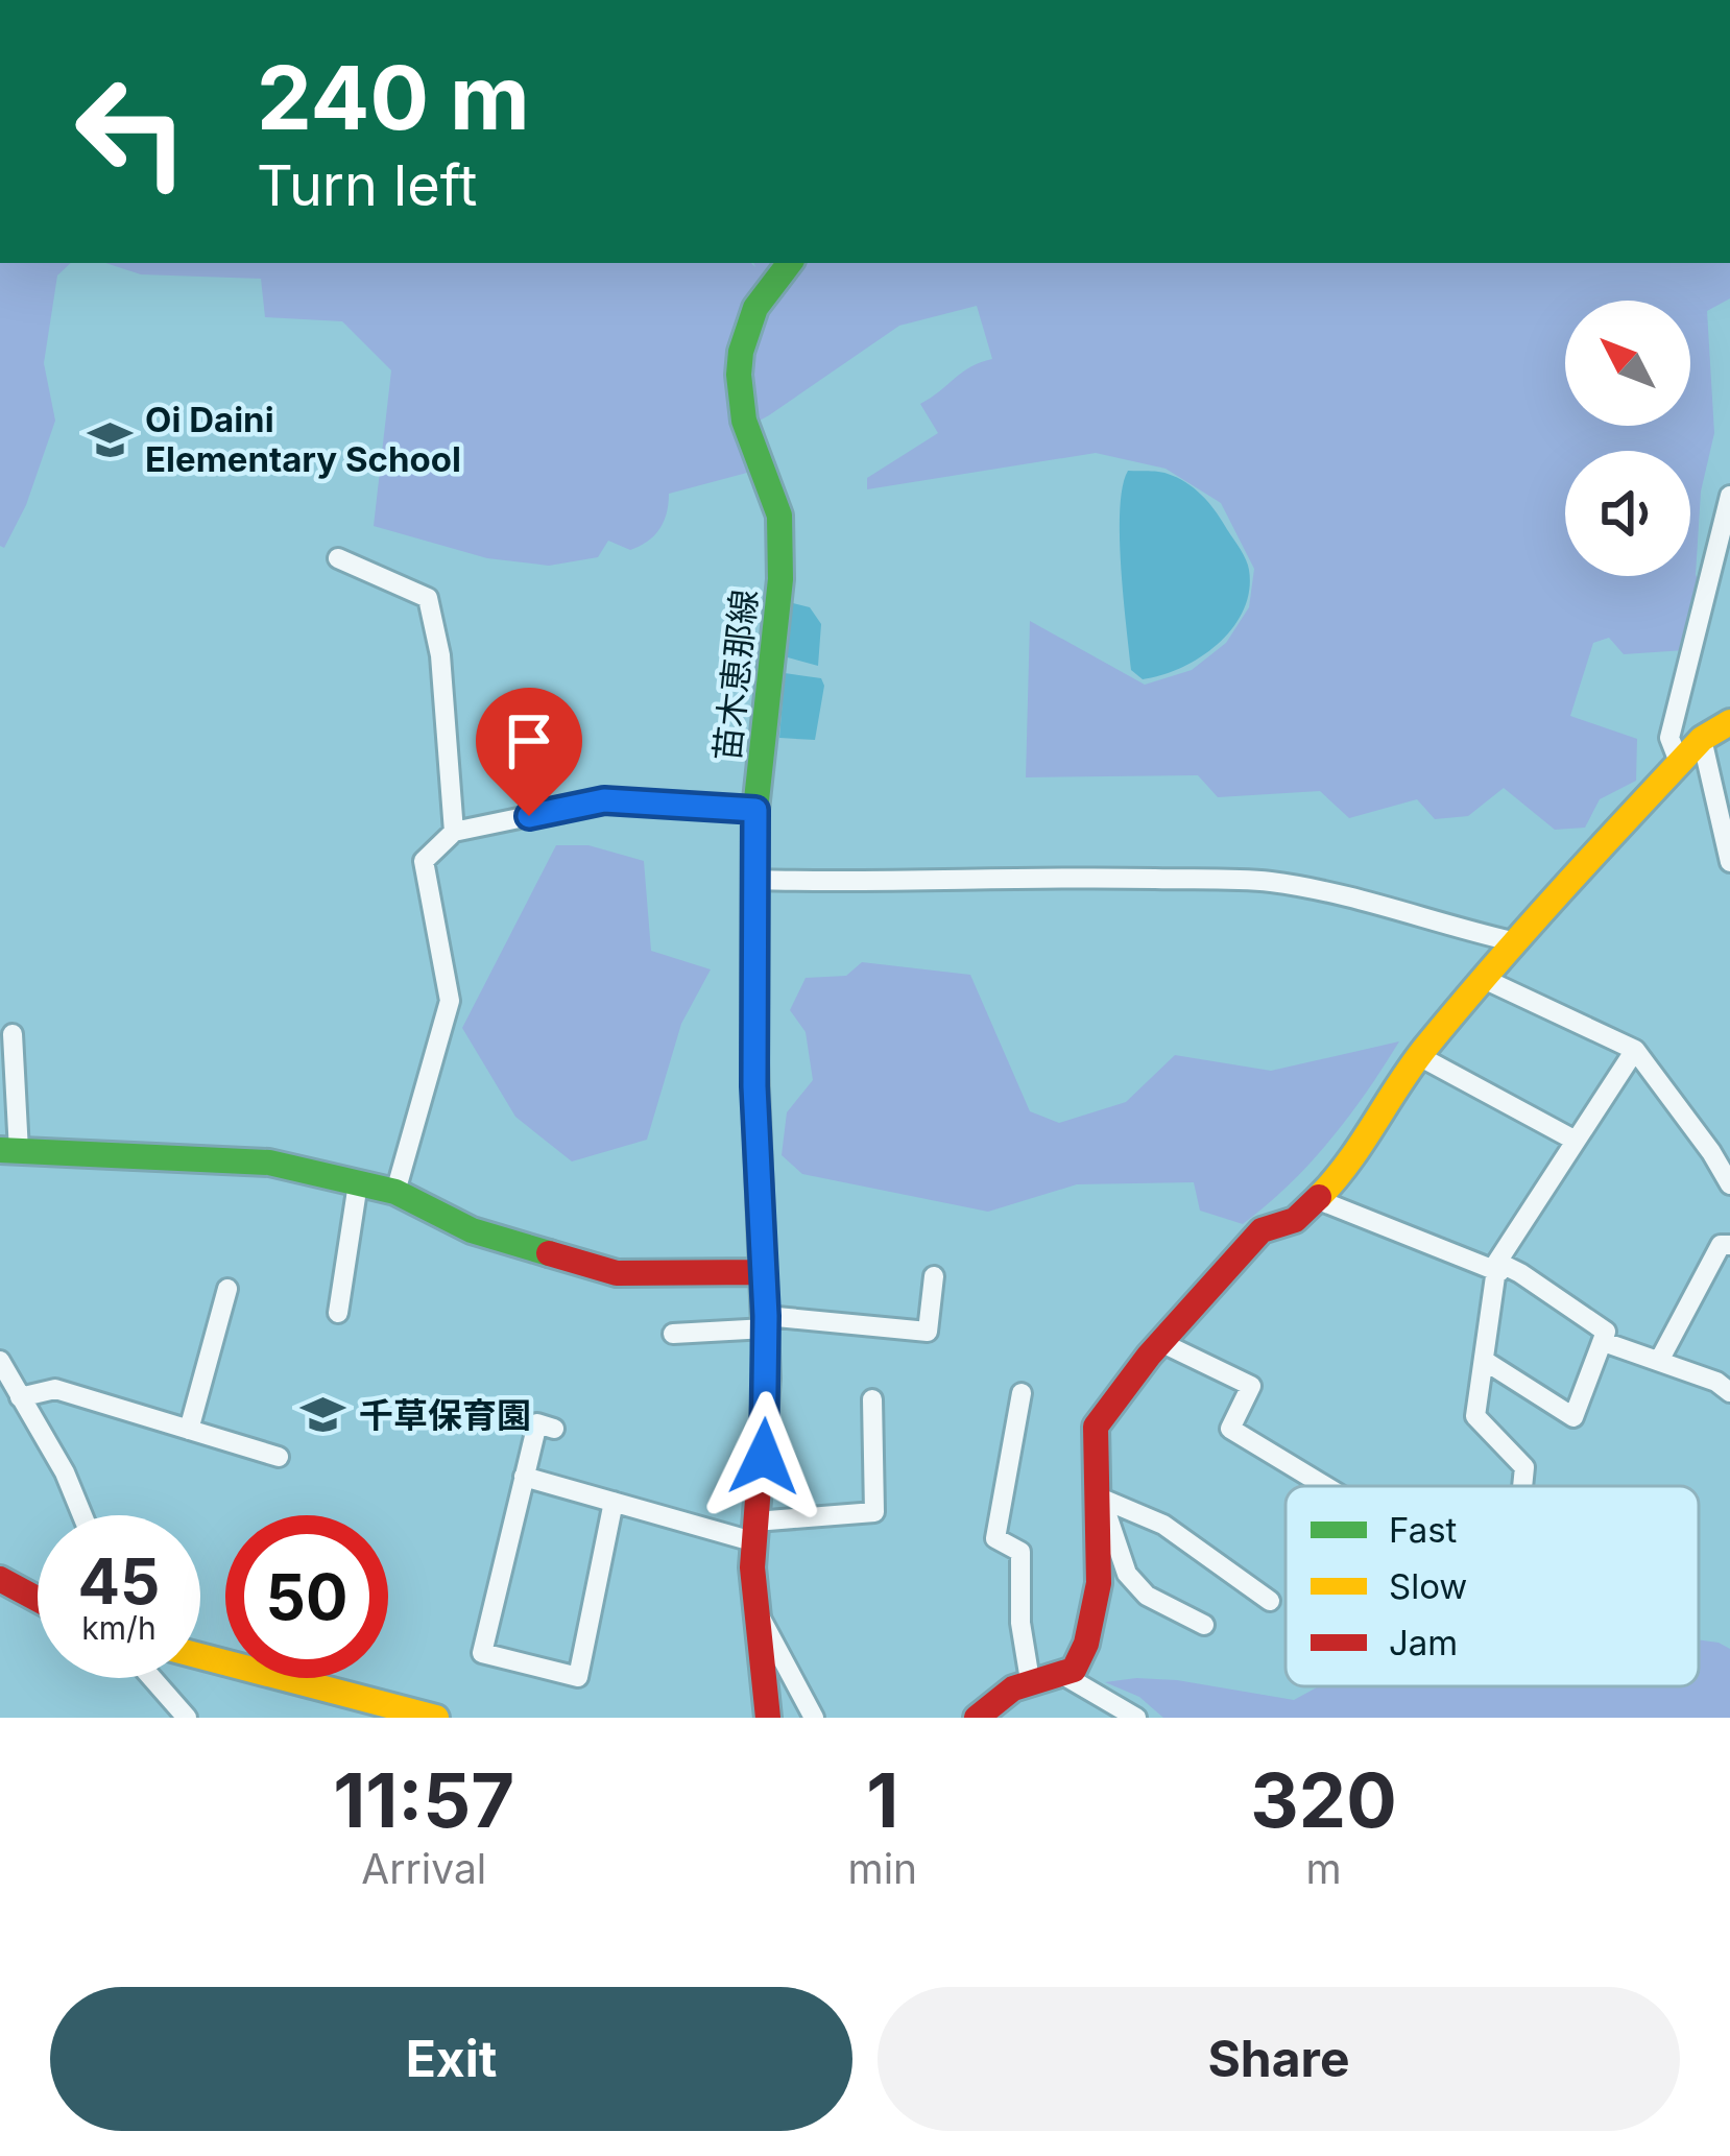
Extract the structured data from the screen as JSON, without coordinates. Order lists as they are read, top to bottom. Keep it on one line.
{"streets":{"street":["苗木恵那線"]},"places":{"school or university":["Oi Daini Elementary School","千草保育園"]},"legend":["Fast","Slow","Jam"],"north":"top left","page":{"turn":["240 m","Turn left"],"speed":"45 km/h","limit":"50","eta":["11:57","Arrival","1","min","320","m"],"buttons":["Exit","Share"]}}
